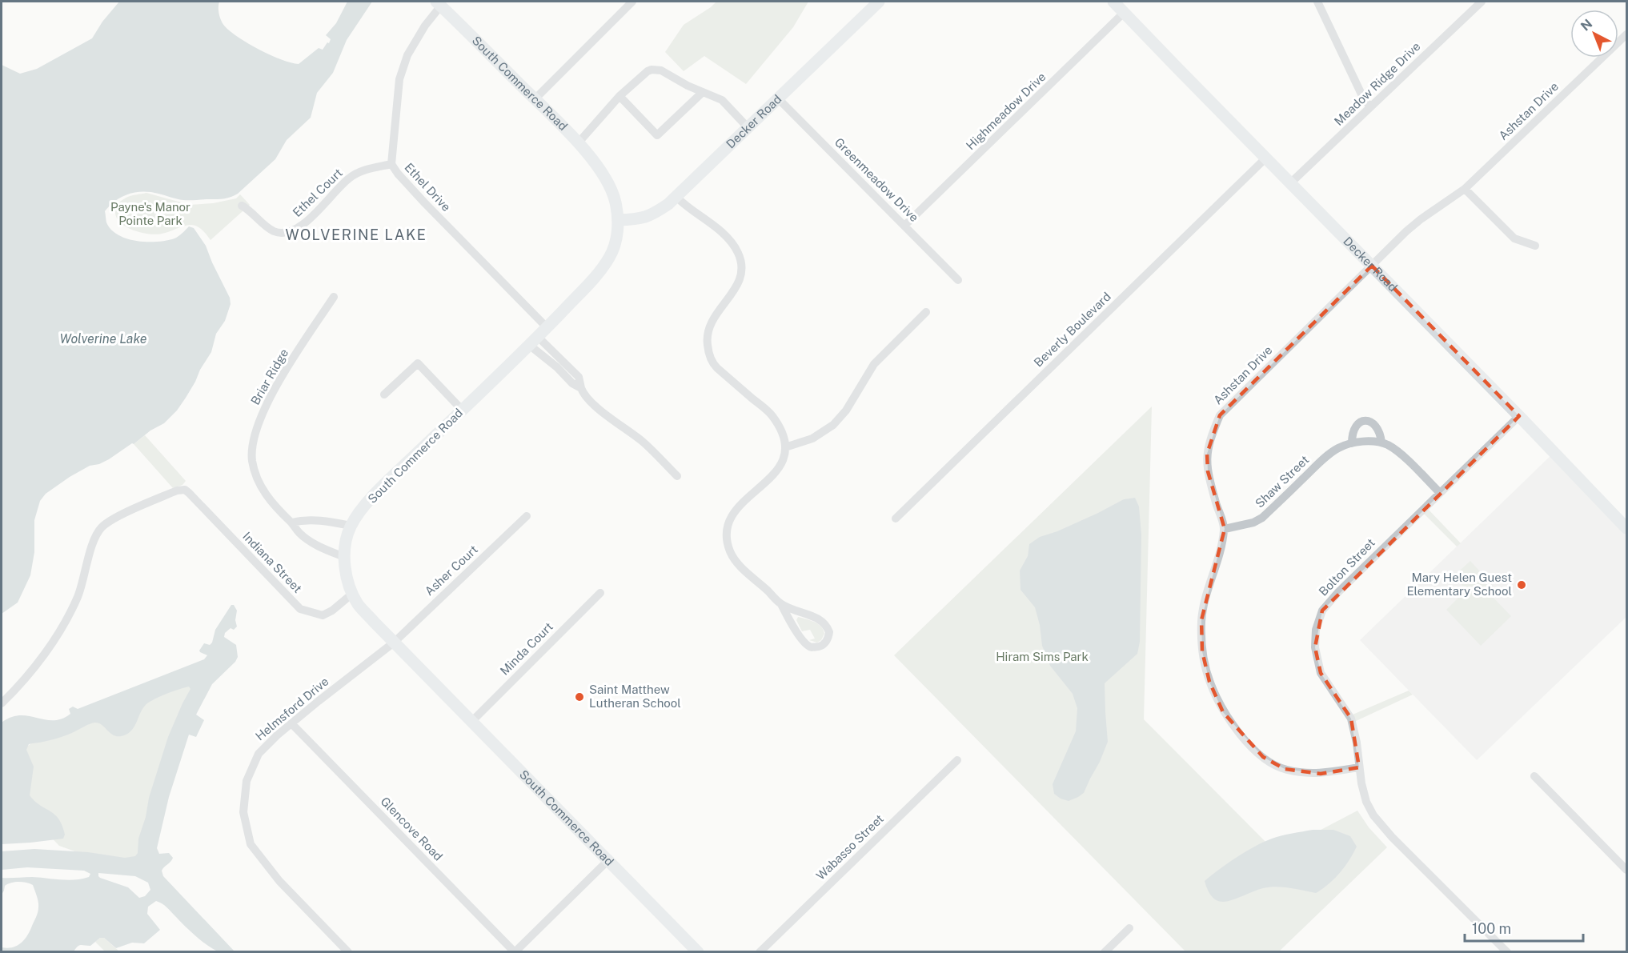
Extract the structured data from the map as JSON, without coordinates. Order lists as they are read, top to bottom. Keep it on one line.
{"streets":{"street":["South Commerce Road","Meadow Ridge Drive","Highmeadow Drive","Ashstan Drive","Decker Road","Greenmeadow Drive","Ethel Drive","Ethel Court","Beverly Boulevard","Briar Ridge","Shaw Street","Indiana Street","Bolton Street","Asher Court","Minda Court","Helmsford Drive","Glencove Road","Wabasso Street"]},"crossings":[["South Commerce Road","Decker Road"],["South Commerce Road","Ethel Drive"],["South Commerce Road","Briar Ridge"],["South Commerce Road","Indiana Street"],["South Commerce Road","Asher Court"],["South Commerce Road","Minda Court"],["South Commerce Road","Helmsford Drive"],["Meadow Ridge Drive","Decker Road"],["Highmeadow Drive","Decker Road"],["Highmeadow Drive","Greenmeadow Drive"],["Ashstan Drive","Decker Road"],["Ashstan Drive","Shaw Street"],["Ashstan Drive","Bolton Street"],["Decker Road","Greenmeadow Drive"],["Decker Road","Beverly Boulevard"],["Decker Road","Bolton Street"],["Ethel Drive","Ethel Court"],["Asher Court","Helmsford Drive"],["Helmsford Drive","Glencove Road"]],"districts":["WOLVERINE LAKE"],"water":["Wolverine Lake"],"parks":["Payne's Manor Pointe Park","Hiram Sims Park"],"places":["Mary Helen Guest Elementary School","Saint Matthew Lutheran School"],"scale_bar":"100 m","north":"top left"}
